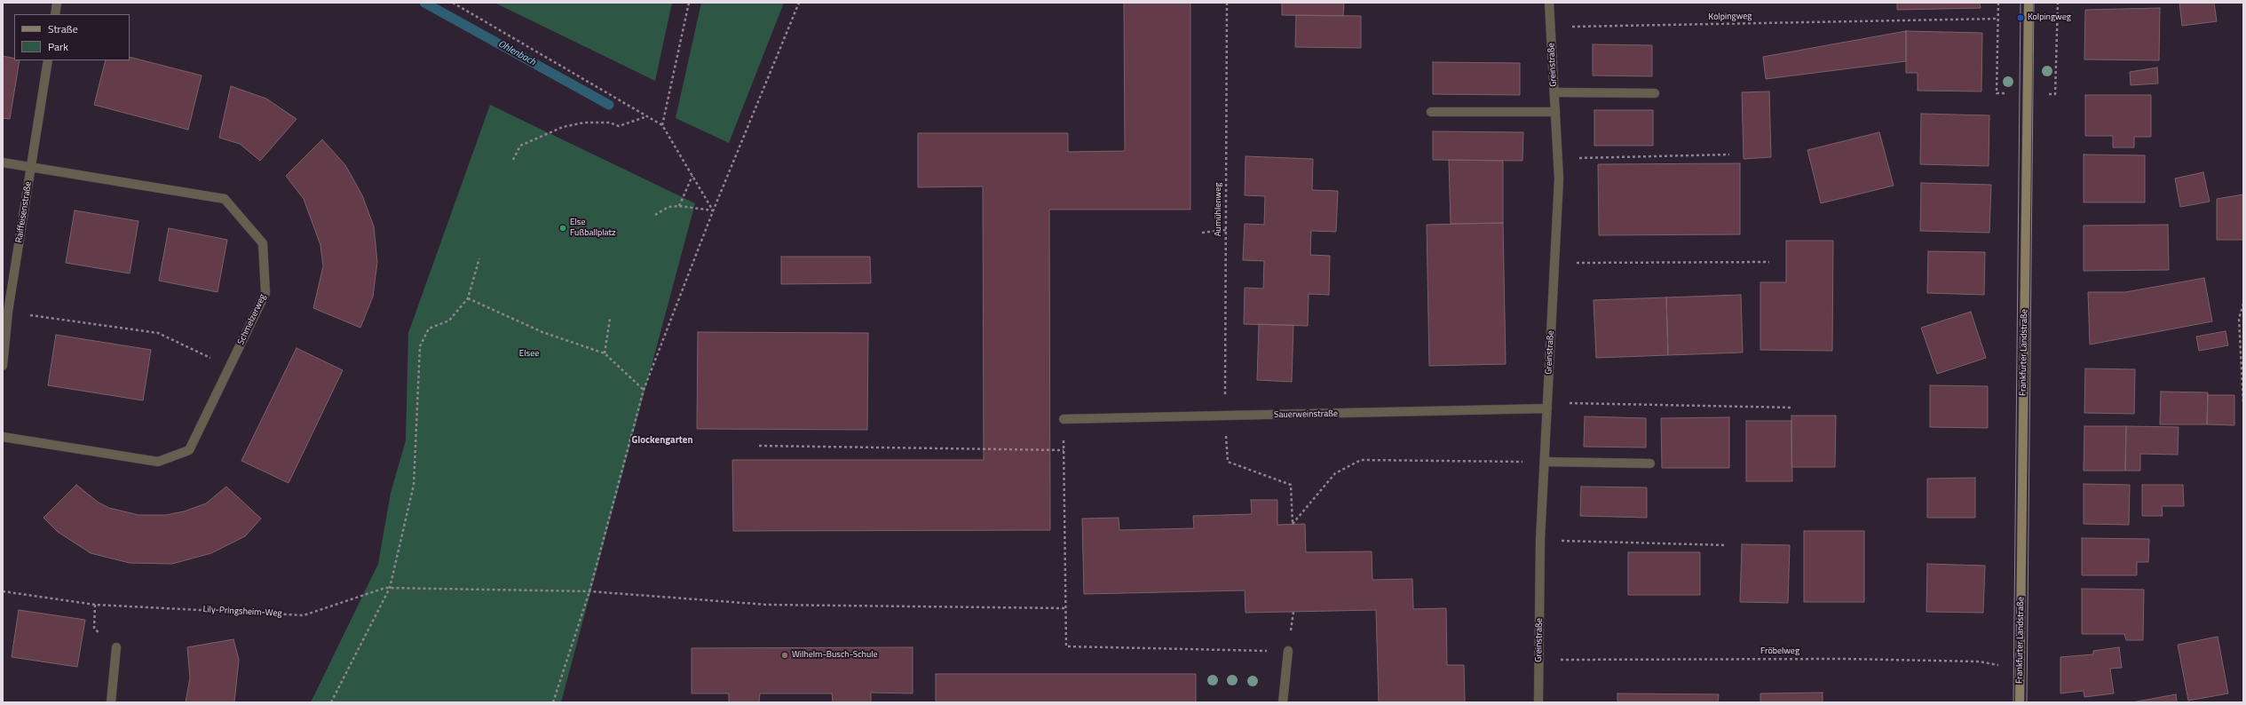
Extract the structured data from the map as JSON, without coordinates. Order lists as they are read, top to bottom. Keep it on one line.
{"streets":{"street":["Greinstraße","Raiffeisenstraße","Schmelzerweg","Frankfurter Landstraße","Sauerweinstraße"],"path":["Kolpingweg","Aumühlenweg","Lily-Pringsheim-Weg","Fröbelweg"]},"crossings":[["Kolpingweg","Greinstraße"],["Greinstraße","Aumühlenweg"],["Greinstraße","Sauerweinstraße"],["Greinstraße","Fröbelweg"],["Aumühlenweg","Sauerweinstraße"],["Raiffeisenstraße","Schmelzerweg"],["Frankfurter Landstraße","Fröbelweg"]],"districts":["Glockengarten"],"water":["Ohlenbach"],"parks":["Elsee"],"places":["Kolpingweg","Else Fußballplatz","Wilhelm-Busch-Schule"],"legend":["Straße","Park"]}
